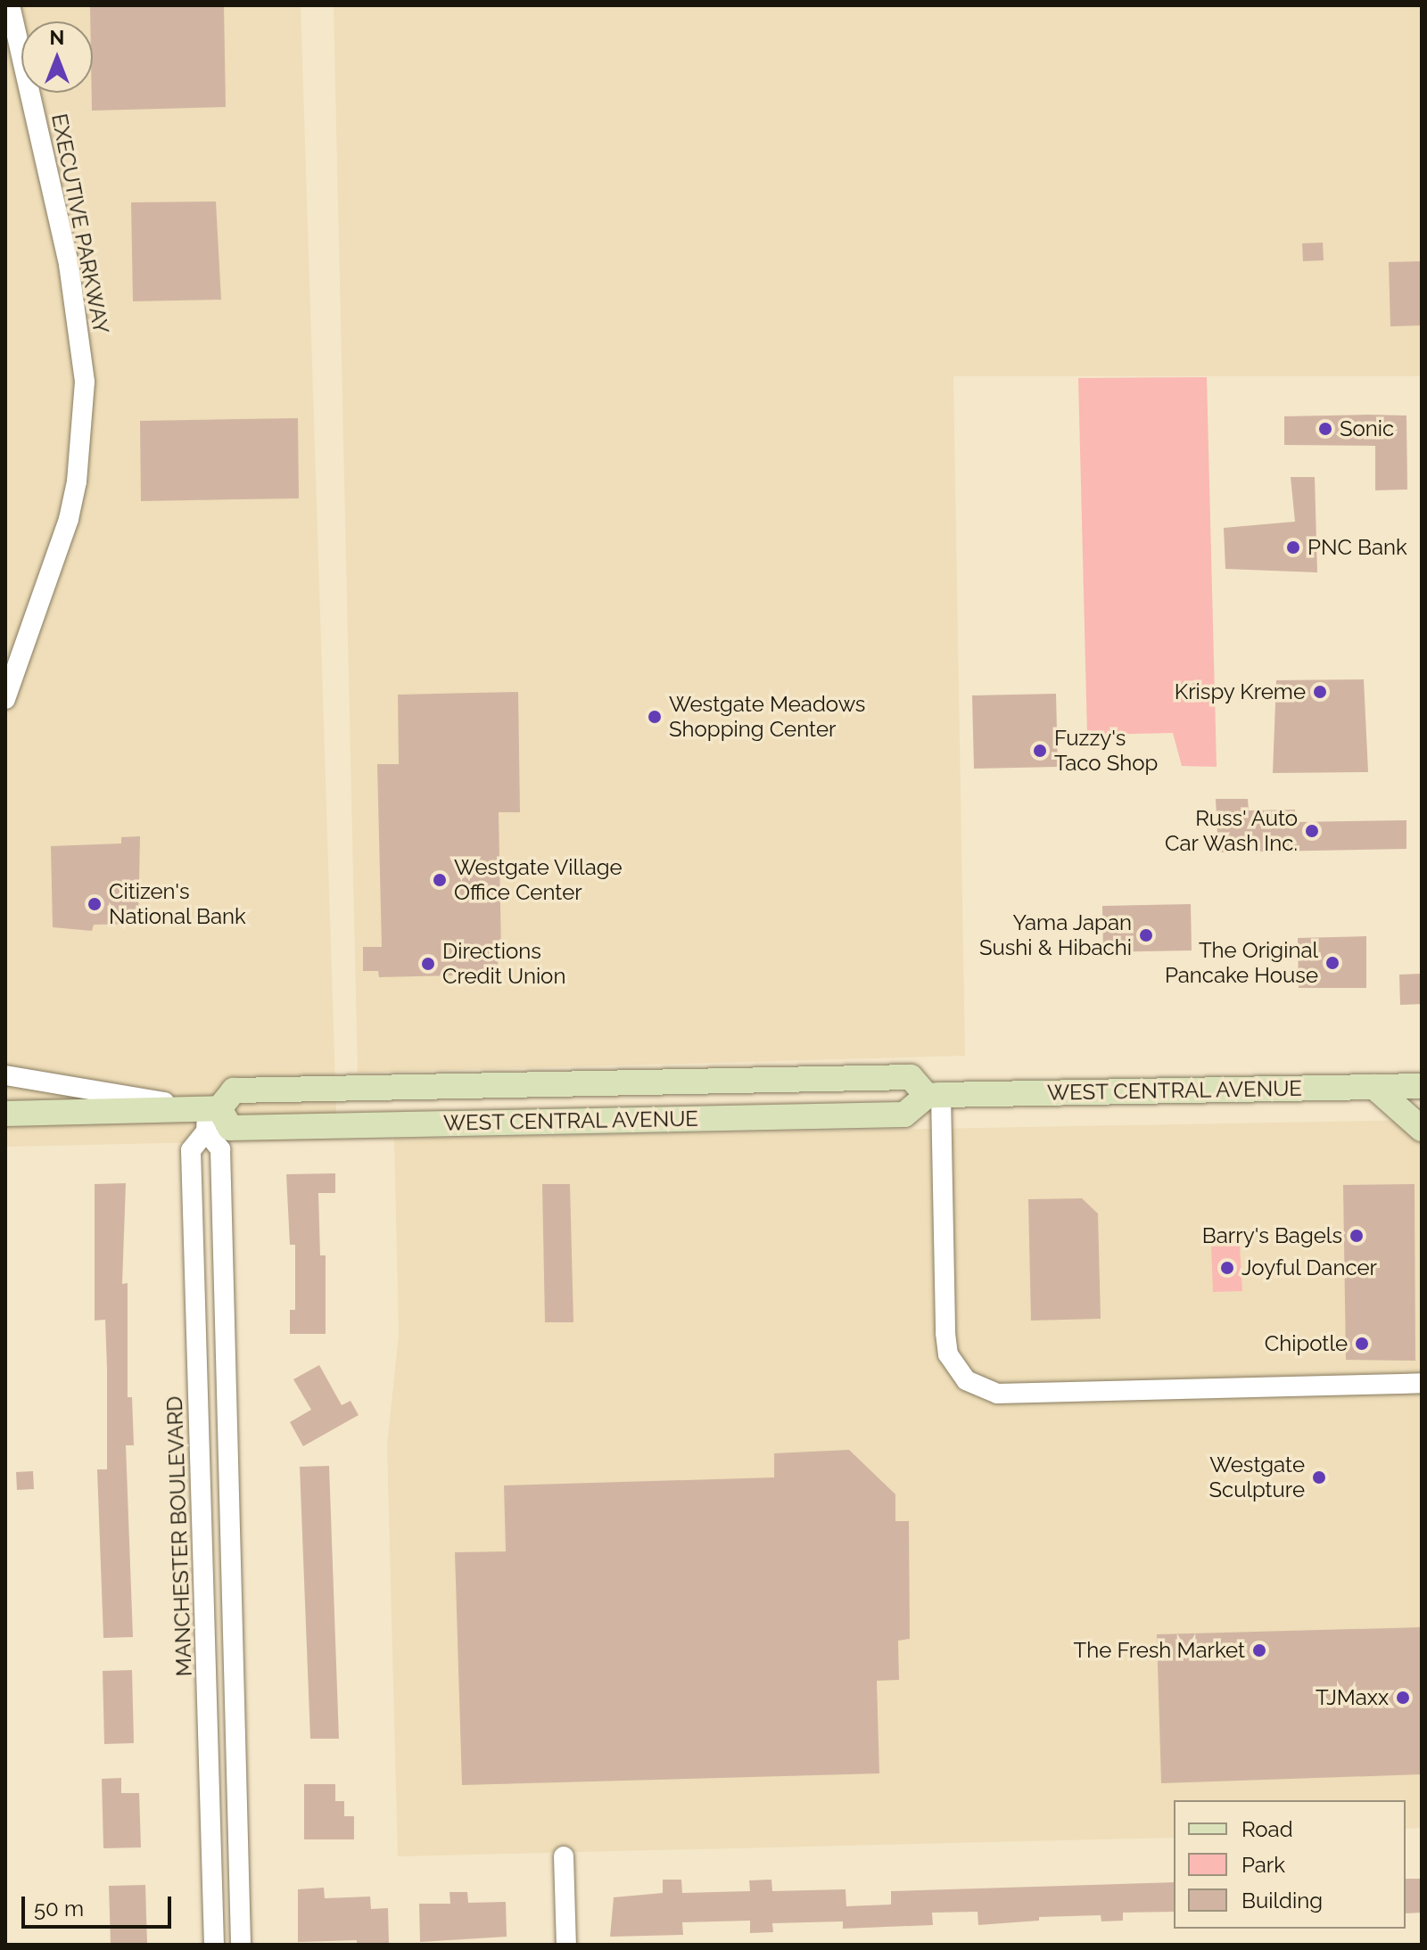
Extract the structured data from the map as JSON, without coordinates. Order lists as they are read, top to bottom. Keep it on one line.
{"streets":{"main road":["WEST CENTRAL AVENUE"],"street":["EXECUTIVE PARKWAY","MANCHESTER BOULEVARD"]},"crossings":[["WEST CENTRAL AVENUE","MANCHESTER BOULEVARD"]],"places":["Sonic","PNC Bank","Krispy Kreme","Westgate Meadows Shopping Center","Fuzzy's Taco Shop","Russ' Auto Car Wash Inc.","Westgate Village Office Center","Citizen's National Bank","Yama Japan Sushi & Hibachi","The Original Pancake House","Directions Credit Union","Barry's Bagels","Joyful Dancer","Chipotle","Westgate Sculpture","The Fresh Market","TJMaxx"],"legend":["Road","Park","Building"],"scale_bar":"50 m","north":"top"}
